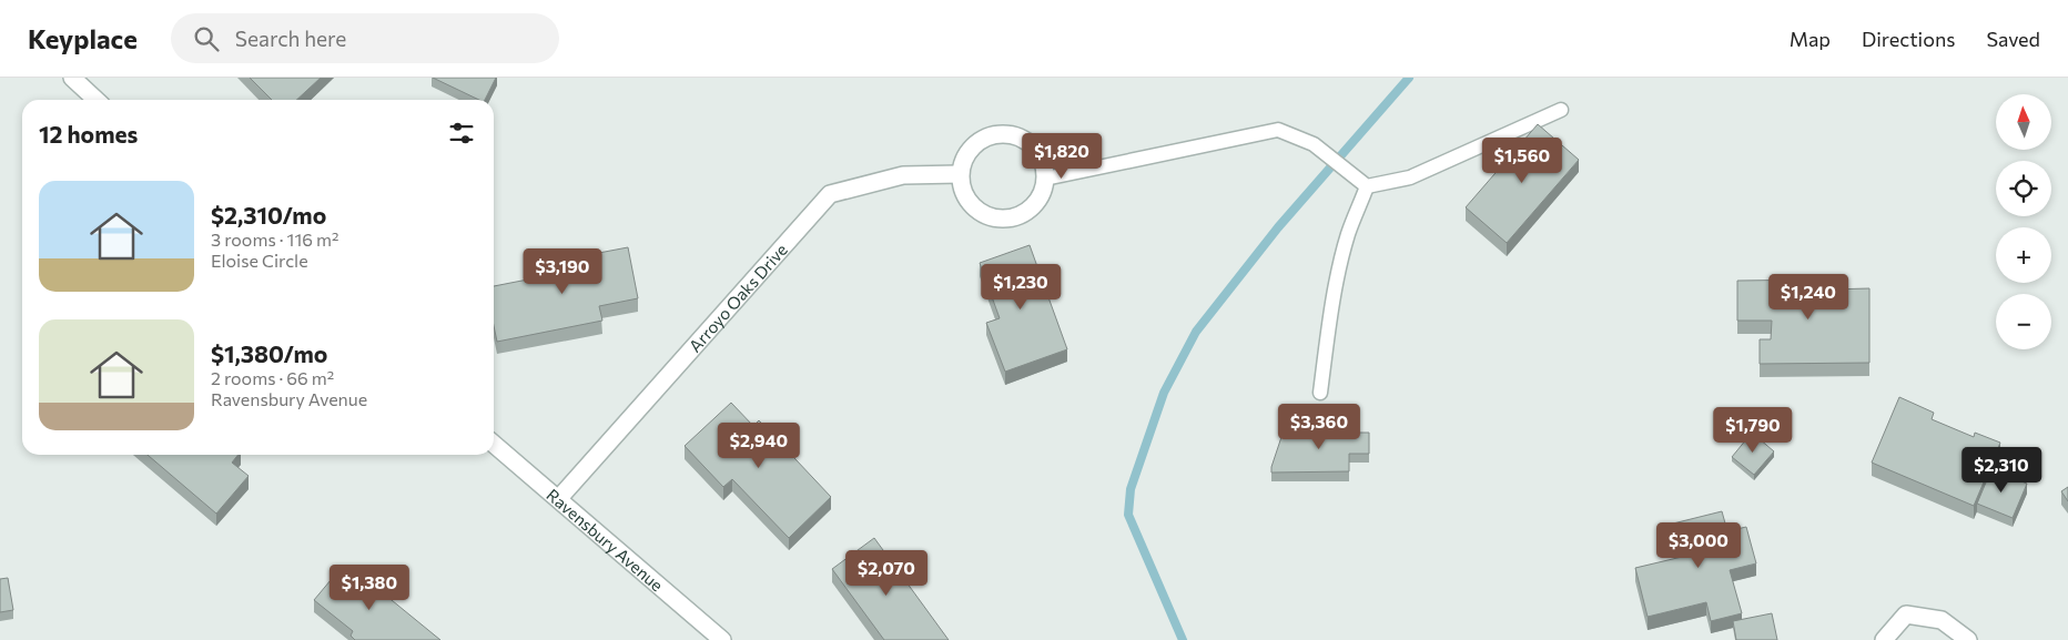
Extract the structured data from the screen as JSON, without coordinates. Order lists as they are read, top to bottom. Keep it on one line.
{"streets":{"street":["Arroyo Oaks Drive","Ravensbury Avenue"]},"crossings":[["Arroyo Oaks Drive","Ravensbury Avenue"]],"north":"top","page":{"header":"Keyplace","search":"Search here","nav":["Map","Directions","Saved"],"map_buttons":["+","−"],"heading":"12 homes","price":["$1,820","$1,560","$3,190","$1,230","$1,240","$3,360","$1,790","$2,940","$2,310","$3,000","$2,070","$1,380"],"list":[{"name":"$2,310/mo","note":"3 rooms · 116 m² · Eloise Circle"},{"name":"$1,380/mo","note":"2 rooms · 66 m² · Ravensbury Avenue"}]}}
